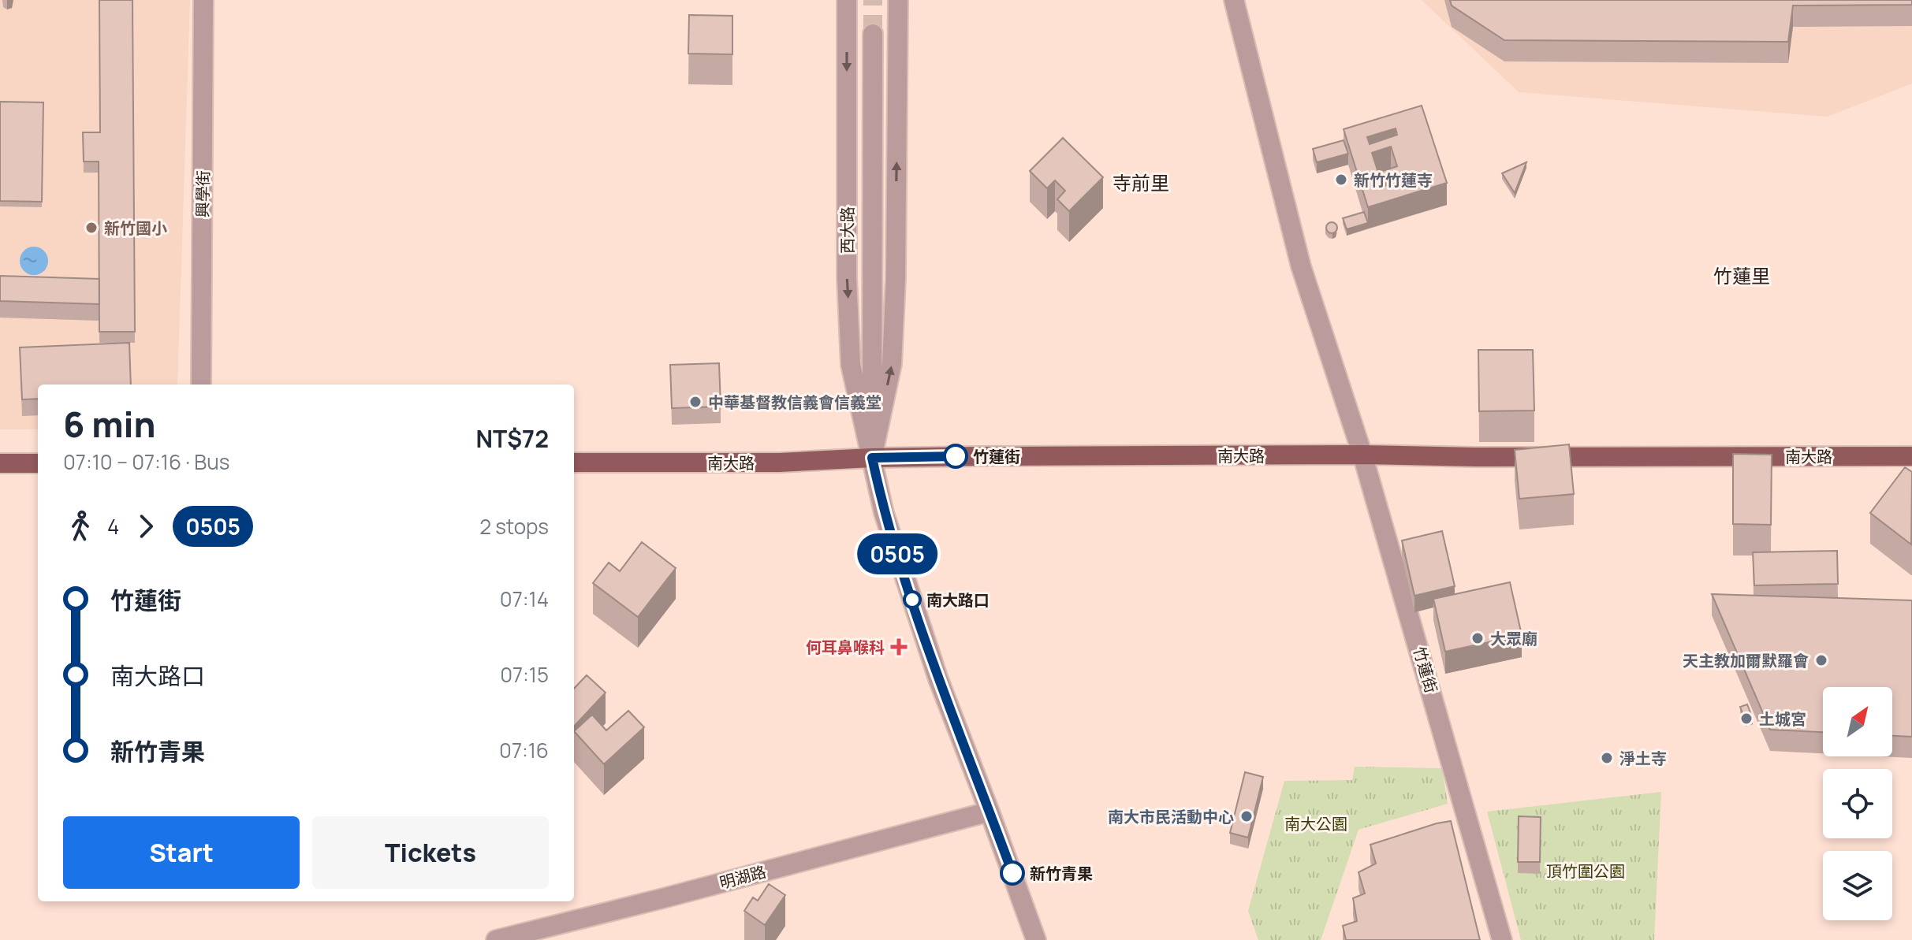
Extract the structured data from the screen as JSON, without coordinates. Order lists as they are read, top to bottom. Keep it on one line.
{"streets":{"main road":["南大路"],"street":["興學街","西大路","竹蓮街","明湖路"]},"crossings":[["西大路","南大路"],["西大路","明湖路"],["南大路","竹蓮街"]],"districts":["寺前里","竹蓮里"],"parks":["南大公園","頂竹圍公園"],"places":{"other":["新竹竹蓮寺","新竹國小","中華基督教信義會信義堂","竹蓮街","南大路口","大眾廟","天主教加爾默羅會","土城宮","淨土寺","南大市民活動中心","新竹青果"],"health":["何耳鼻喉科"]},"lines":["bus line 0505"],"north":"top right","page":{"on_map":"0505","heading":["6 min","07:10 – 07:16 · Bus","NT$72"],"legs":["4","0505","2 stops"],"list":[{"name":"竹蓮街","value":"07:14"},{"name":"南大路口","value":"07:15"},{"name":"新竹青果","value":"07:16"}],"buttons":["Start","Tickets"]}}
